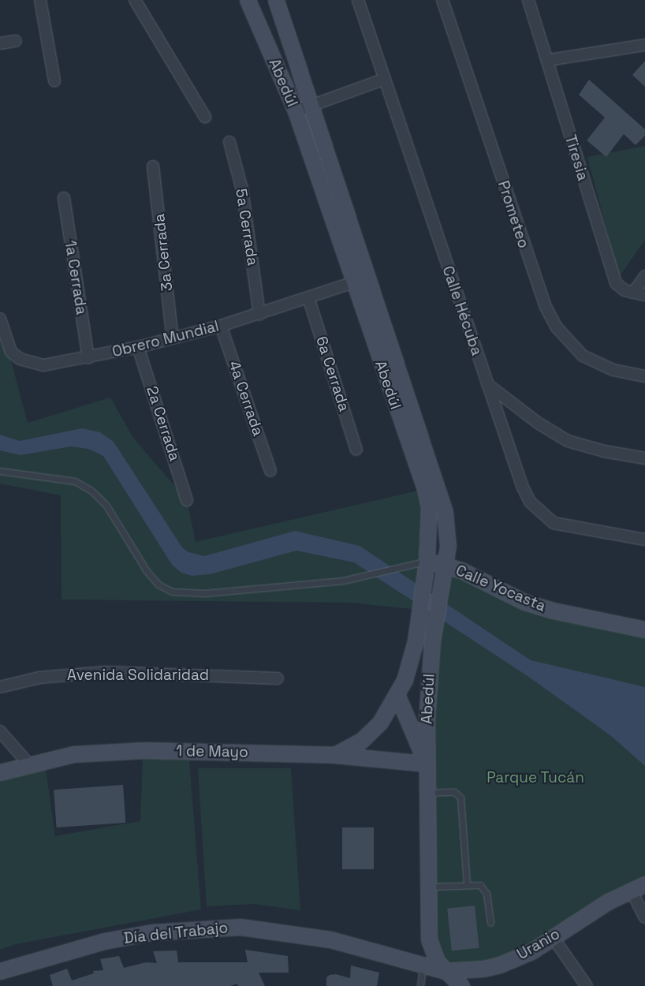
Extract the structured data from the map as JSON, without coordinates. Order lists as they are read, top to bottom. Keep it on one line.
{"streets":{"street":["Abedúl","Tiresia","Prometeo","5a Cerrada","3a Cerrada","1a Cerrada","Calle Hécuba","Obrero Mundial","6a Cerrada","4a Cerrada","2a Cerrada","Calle Yocasta","Avenida Solidaridad","1 de Mayo","Día del Trabajo","Uranio"]},"crossings":[["Abedúl","Obrero Mundial"],["Abedúl","Calle Yocasta"],["Abedúl","1 de Mayo"],["Abedúl","Uranio"],["5a Cerrada","Obrero Mundial"],["3a Cerrada","Obrero Mundial"],["1a Cerrada","Obrero Mundial"],["Obrero Mundial","6a Cerrada"],["Obrero Mundial","4a Cerrada"],["Obrero Mundial","2a Cerrada"],["Día del Trabajo","Uranio"]],"parks":["Parque Tucán"]}
